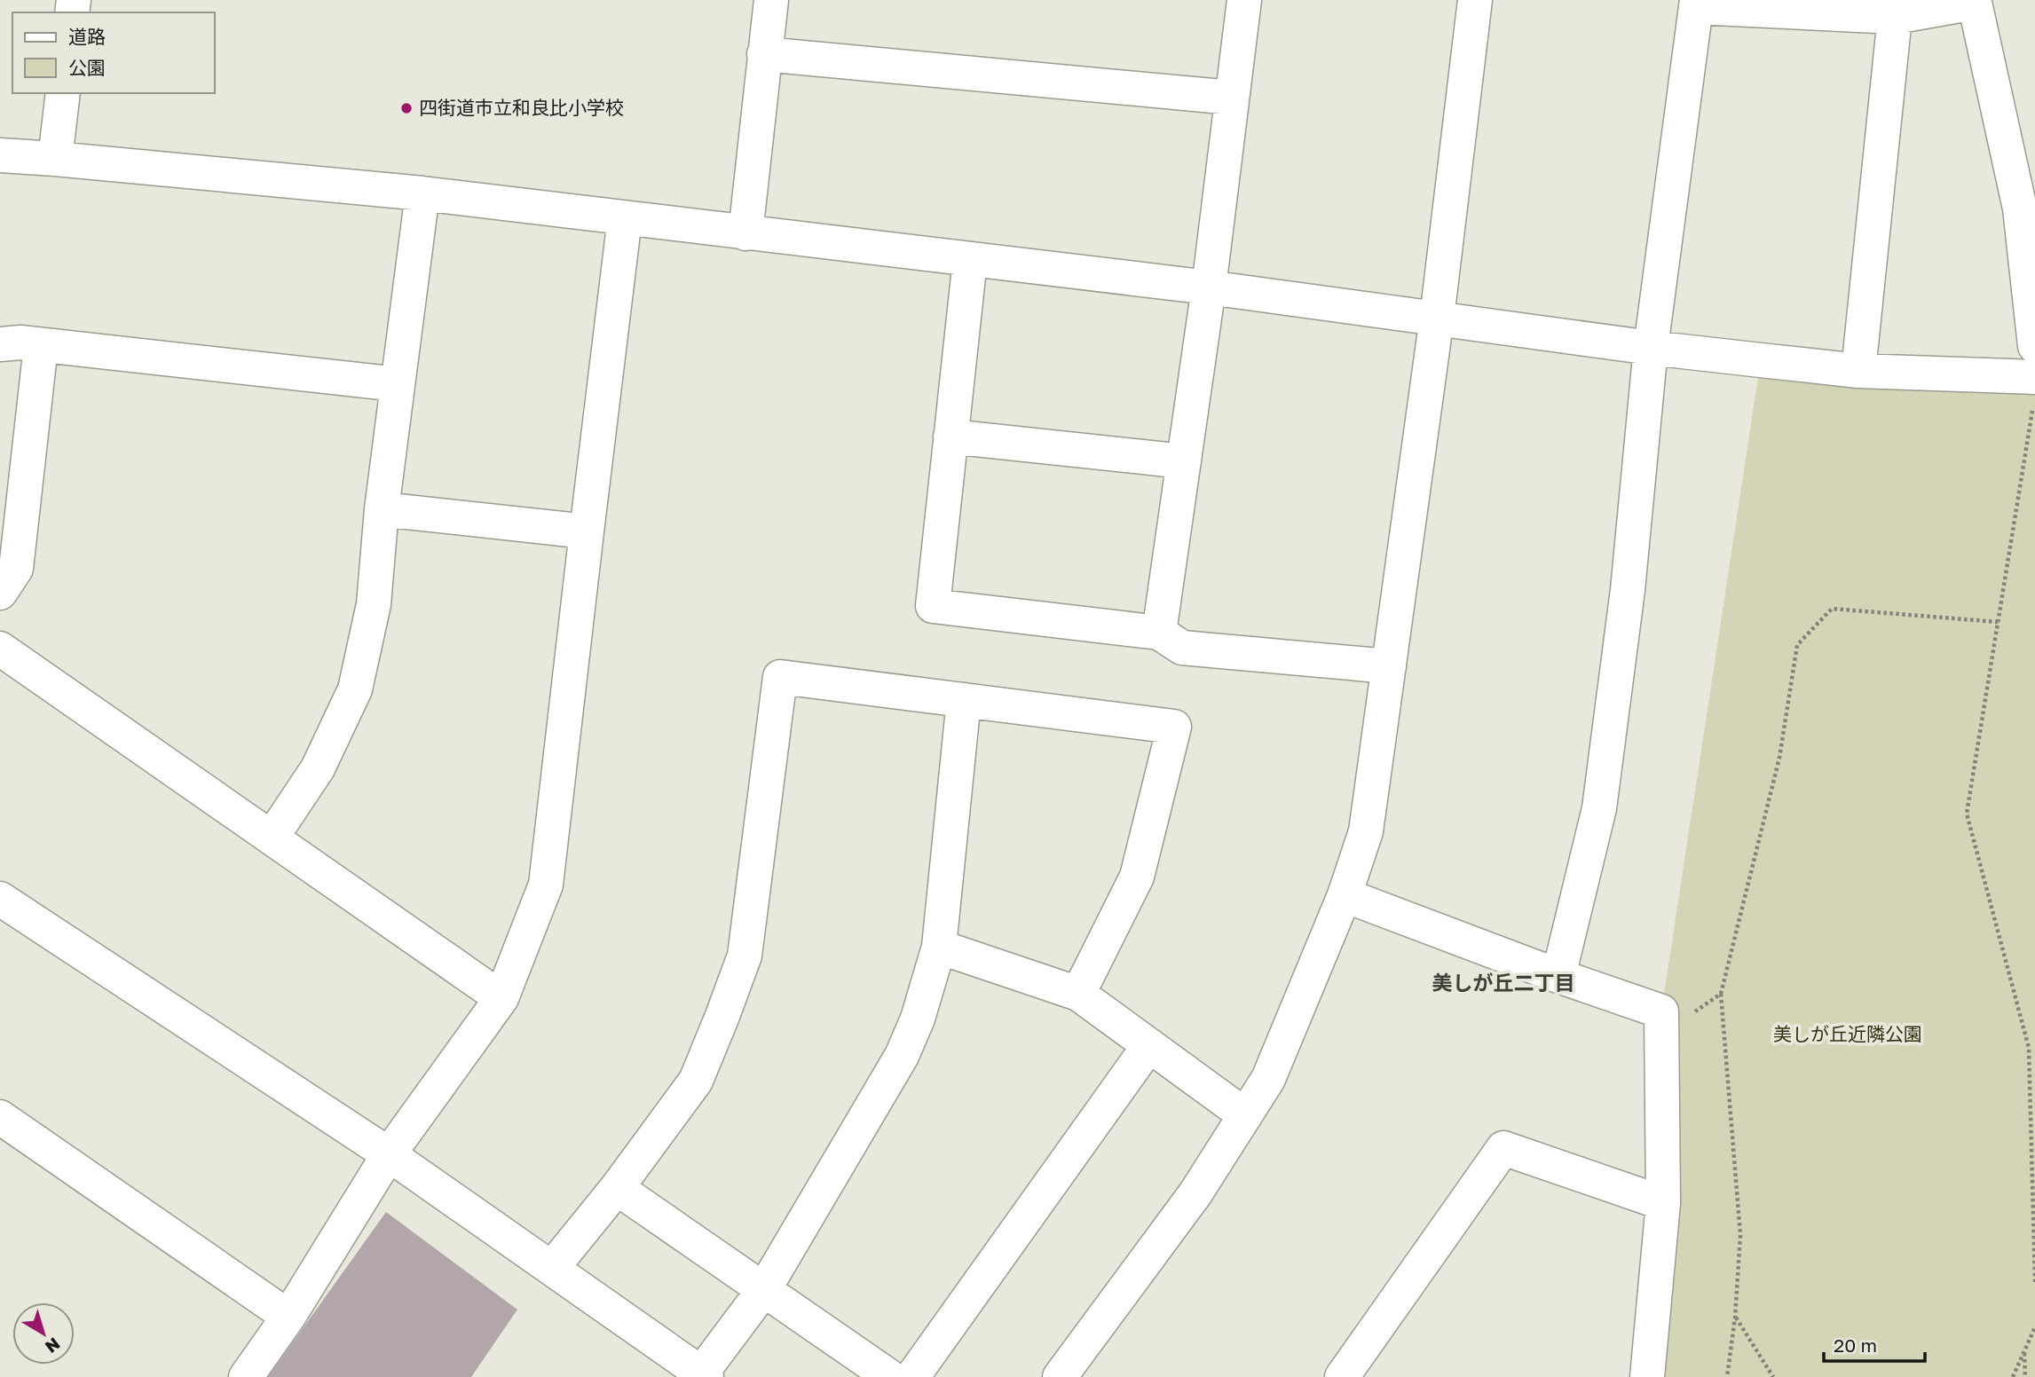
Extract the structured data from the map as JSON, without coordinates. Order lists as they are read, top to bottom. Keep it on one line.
{"districts":["美しが丘二丁目"],"parks":["美しが丘近隣公園"],"places":["四街道市立和良比小学校"],"legend":["道路","公園"],"scale_bar":"20 m","north":"bottom right"}
